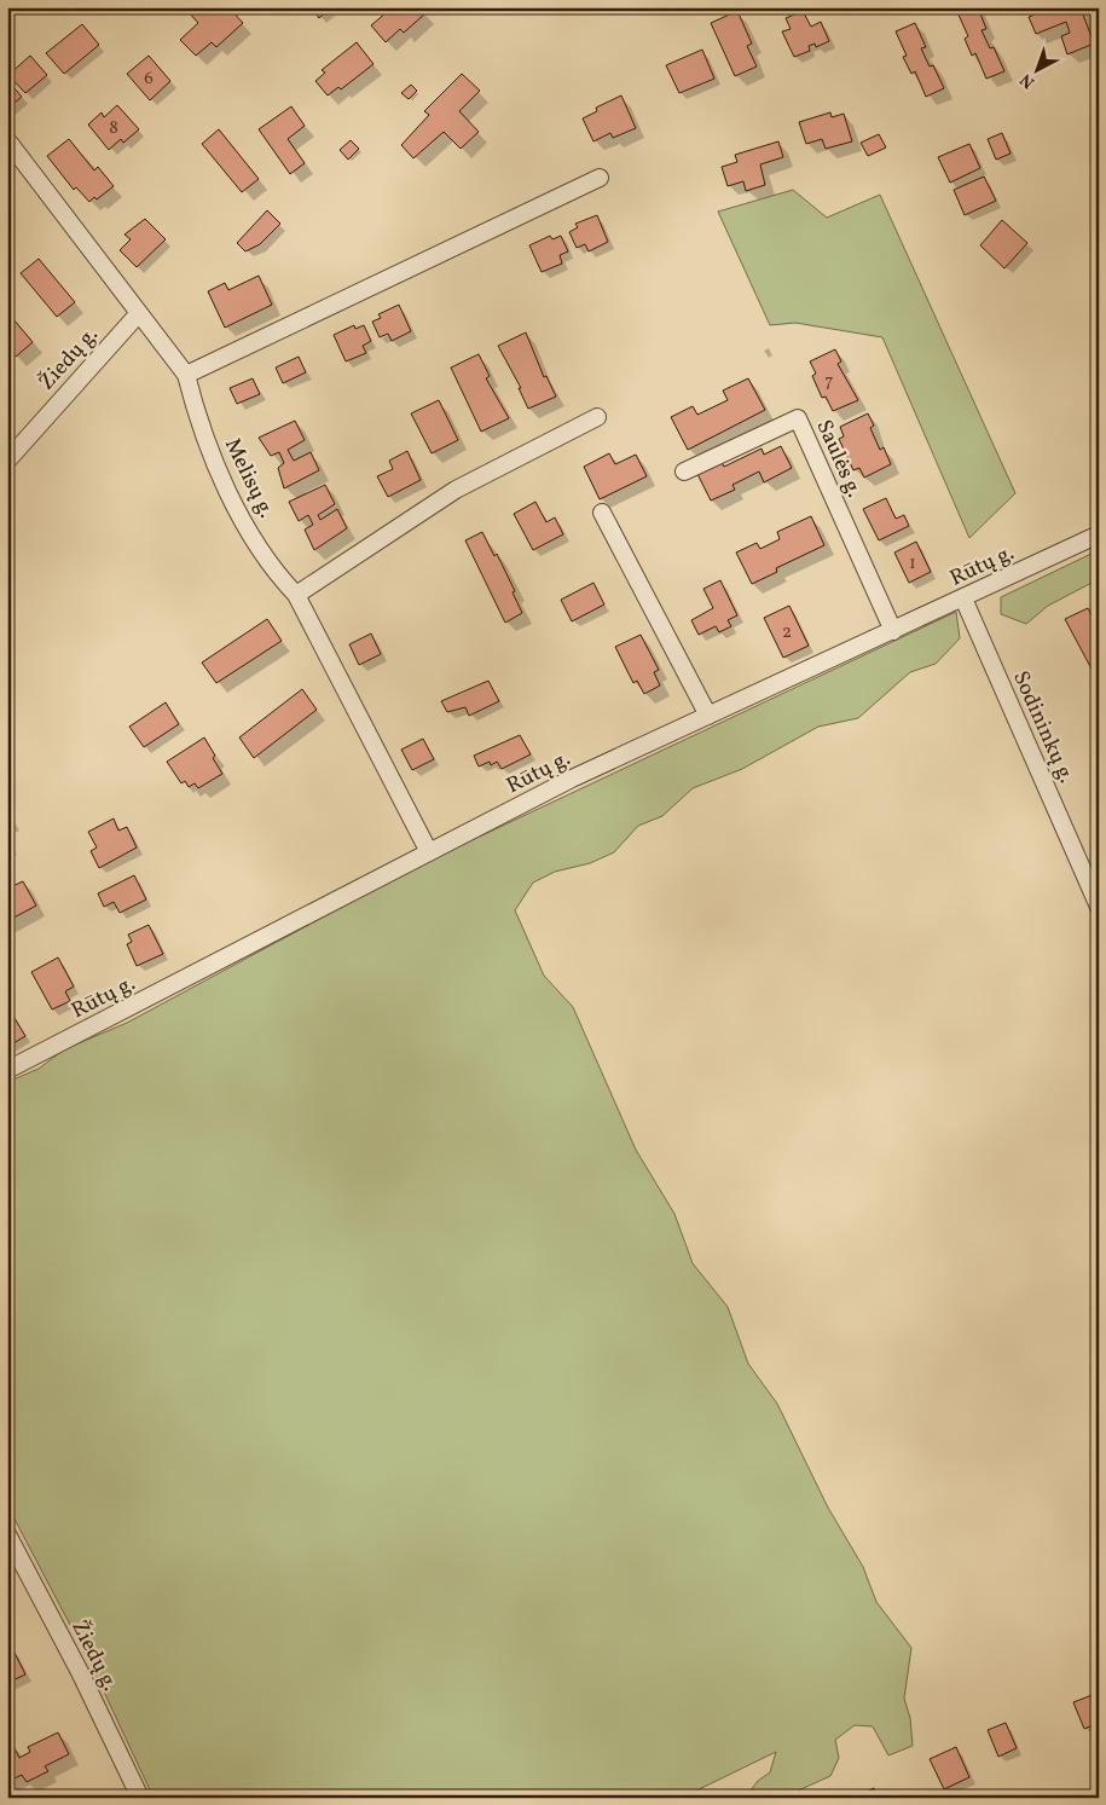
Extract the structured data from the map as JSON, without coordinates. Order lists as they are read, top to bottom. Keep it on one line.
{"streets":{"street":["Žiedų g.","Saulės g.","Melisų g.","Rūtų g.","Sodininkų g."]},"crossings":[["Žiedų g.","Melisų g."],["Saulės g.","Rūtų g."],["Melisų g.","Rūtų g."],["Rūtų g.","Sodininkų g."]],"house_numbers":["6","8","7","1","2"],"north":"bottom left"}
